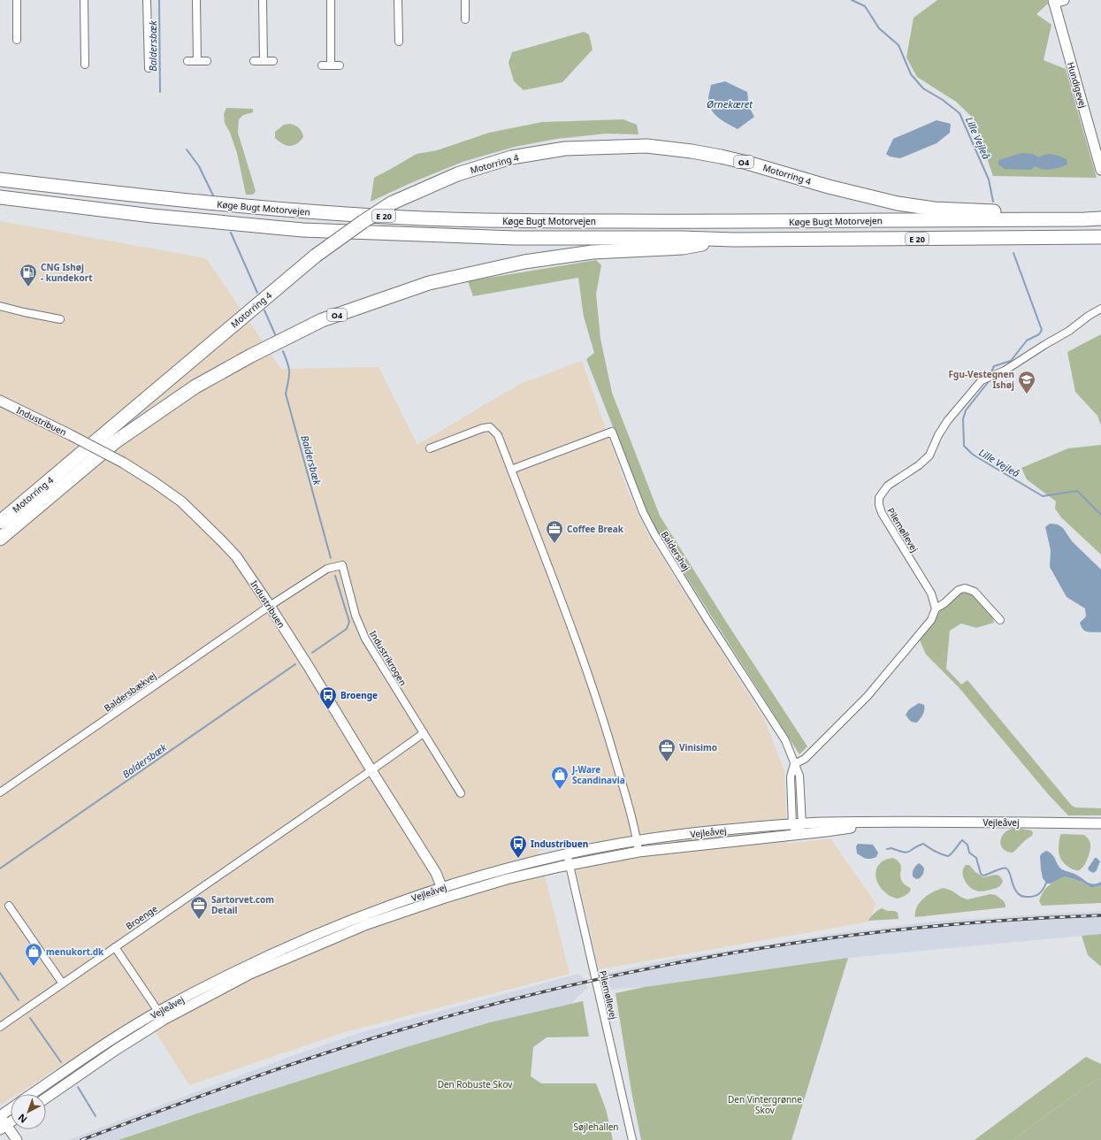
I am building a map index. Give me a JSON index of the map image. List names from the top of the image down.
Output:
{
  "streets": {
    "highway": [
      "O4",
      "Motorring 4",
      "Køge Bugt Motorvejen",
      "E 20"
    ],
    "street": [
      "Hundigevej",
      "Industribuen",
      "Pilemøllevej",
      "Baldershøj",
      "Industrikrogen",
      "Baldersbækvej",
      "Vejleåvej",
      "Broenge"
    ]
  },
  "crossings": [
    ["Motorring 4", "Køge Bugt Motorvejen"],
    ["Industribuen", "Industrikrogen"],
    ["Industribuen", "Baldersbækvej"],
    ["Industribuen", "Vejleåvej"],
    ["Industribuen", "Broenge"],
    ["Pilemøllevej", "Vejleåvej"],
    ["Baldershøj", "Vejleåvej"],
    ["Industrikrogen", "Baldersbækvej"]
  ],
  "water": ["Baldersbæk", "Ørnekæret", "Lille Vejleå"],
  "parks": ["Den Robuste Skov", "Den Vintergrønne Skov", "Søjlehallen"],
  "places": {
    "fuel station": ["CNG Ishøj - kundekort"],
    "school or university": ["Fgu-Vestegnen Ishøj"],
    "office": ["Coffee Break", "Vinisimo", "Sartorvet.com Detail"],
    "bus stop": ["Broenge", "Industribuen"],
    "shop": ["J-Ware Scandinavia", "menukort.dk"]
  },
  "north": "bottom left"
}
